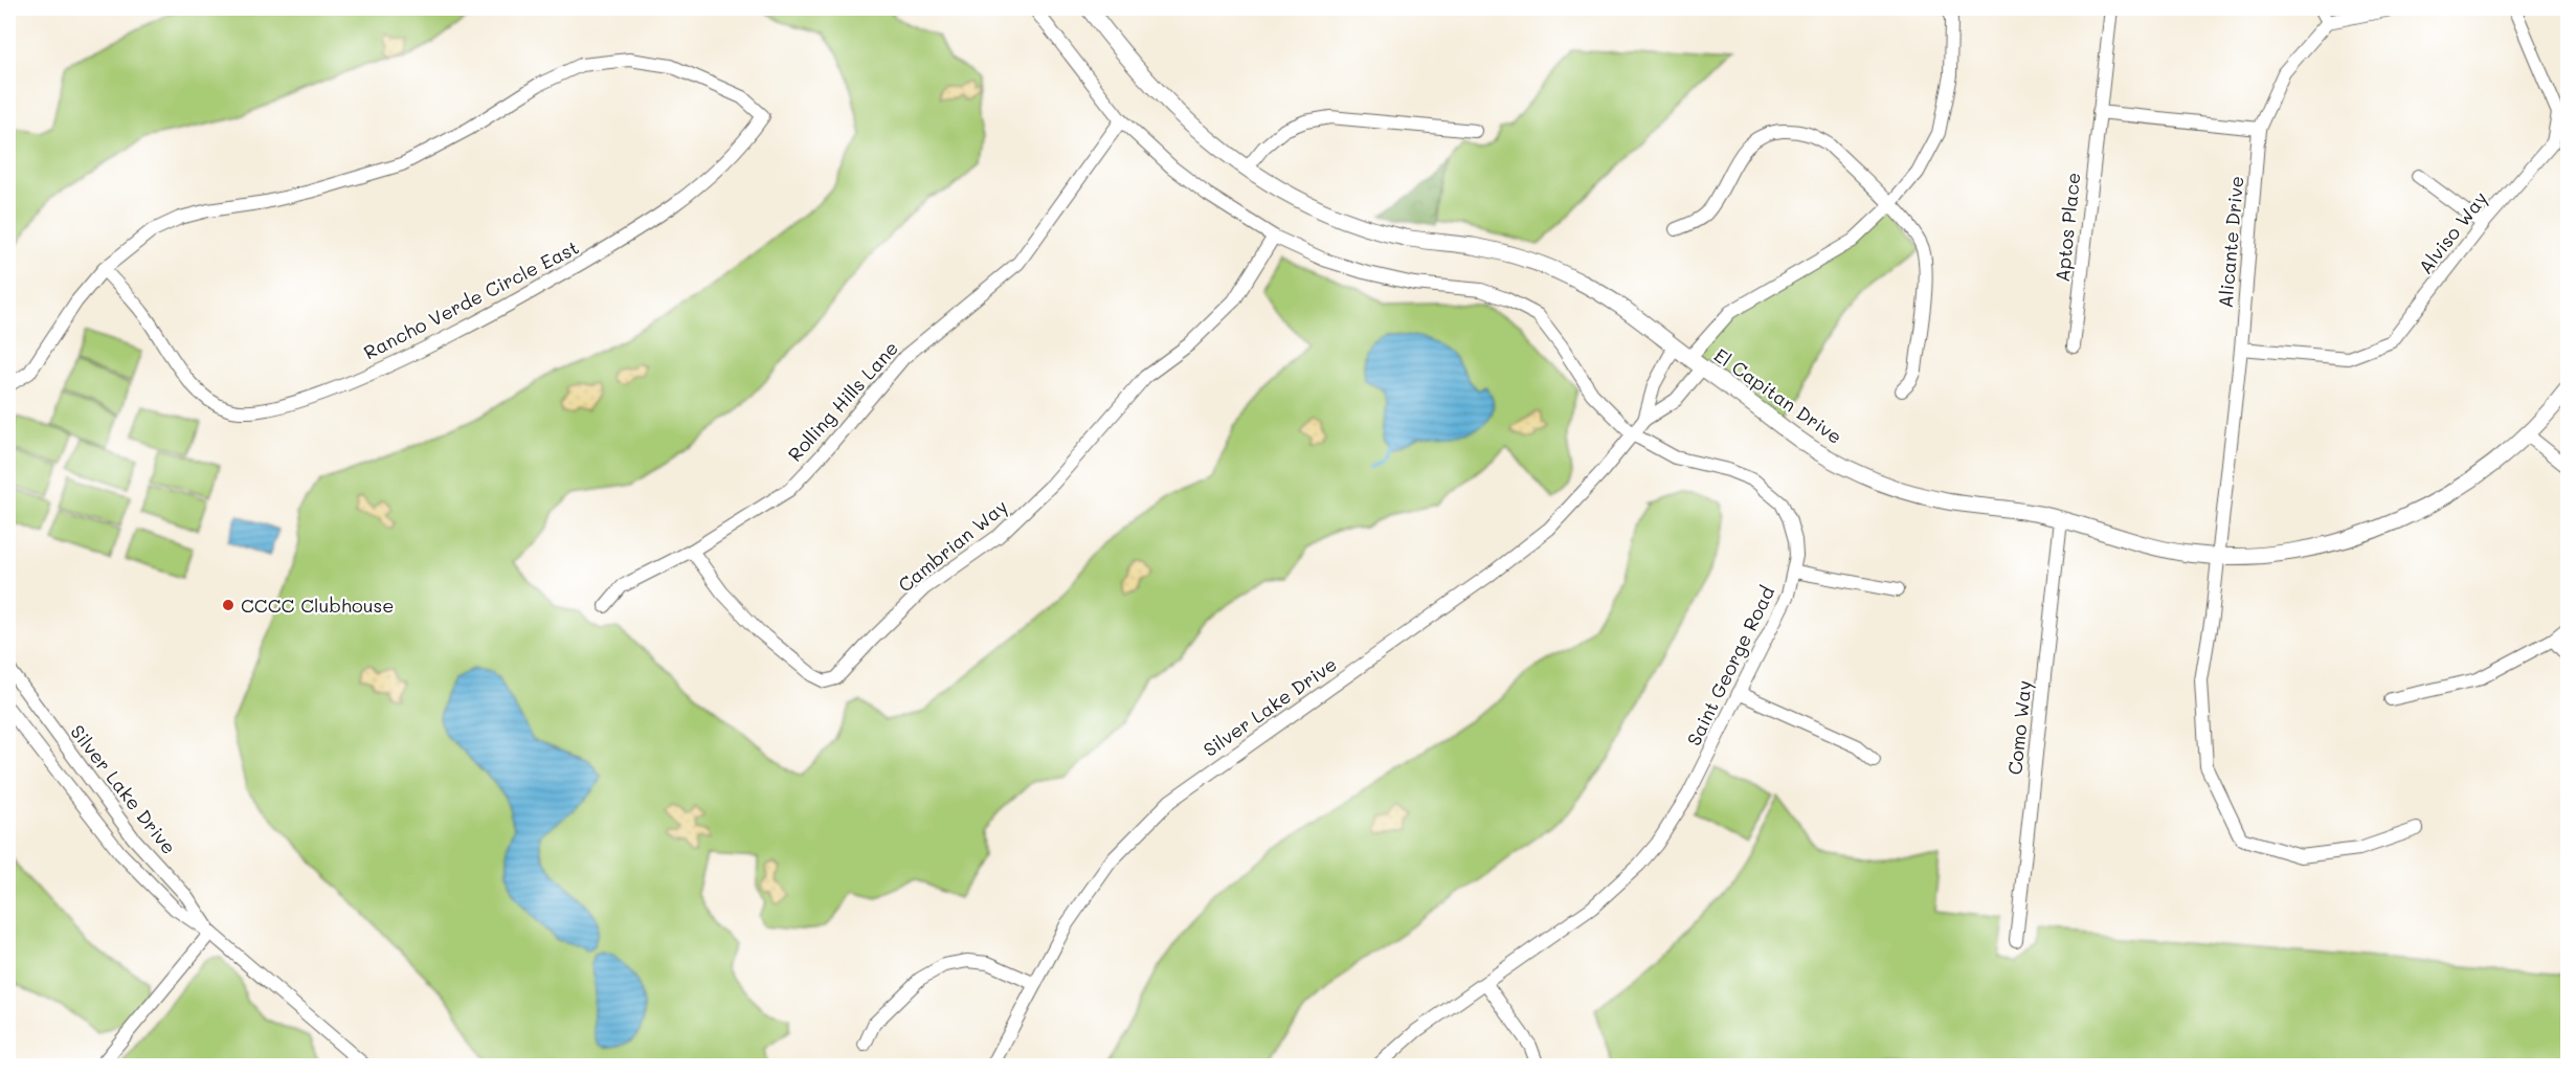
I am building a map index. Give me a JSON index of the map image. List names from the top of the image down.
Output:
{
  "streets": {
    "street": [
      "Aptos Place",
      "Alviso Way",
      "Alicante Drive",
      "Rancho Verde Circle East",
      "El Capitan Drive",
      "Rolling Hills Lane",
      "Cambrian Way",
      "Saint George Road",
      "Silver Lake Drive",
      "Como Way"
    ]
  },
  "crossings": [
    ["Alviso Way", "Alicante Drive"],
    ["Alicante Drive", "El Capitan Drive"],
    ["El Capitan Drive", "Como Way"],
    ["Rolling Hills Lane", "Cambrian Way"],
    ["Rolling Hills Lane", "Saint George Road"],
    ["Cambrian Way", "Saint George Road"],
    ["Saint George Road", "Silver Lake Drive"]
  ],
  "places": ["CCCC Clubhouse"]
}
